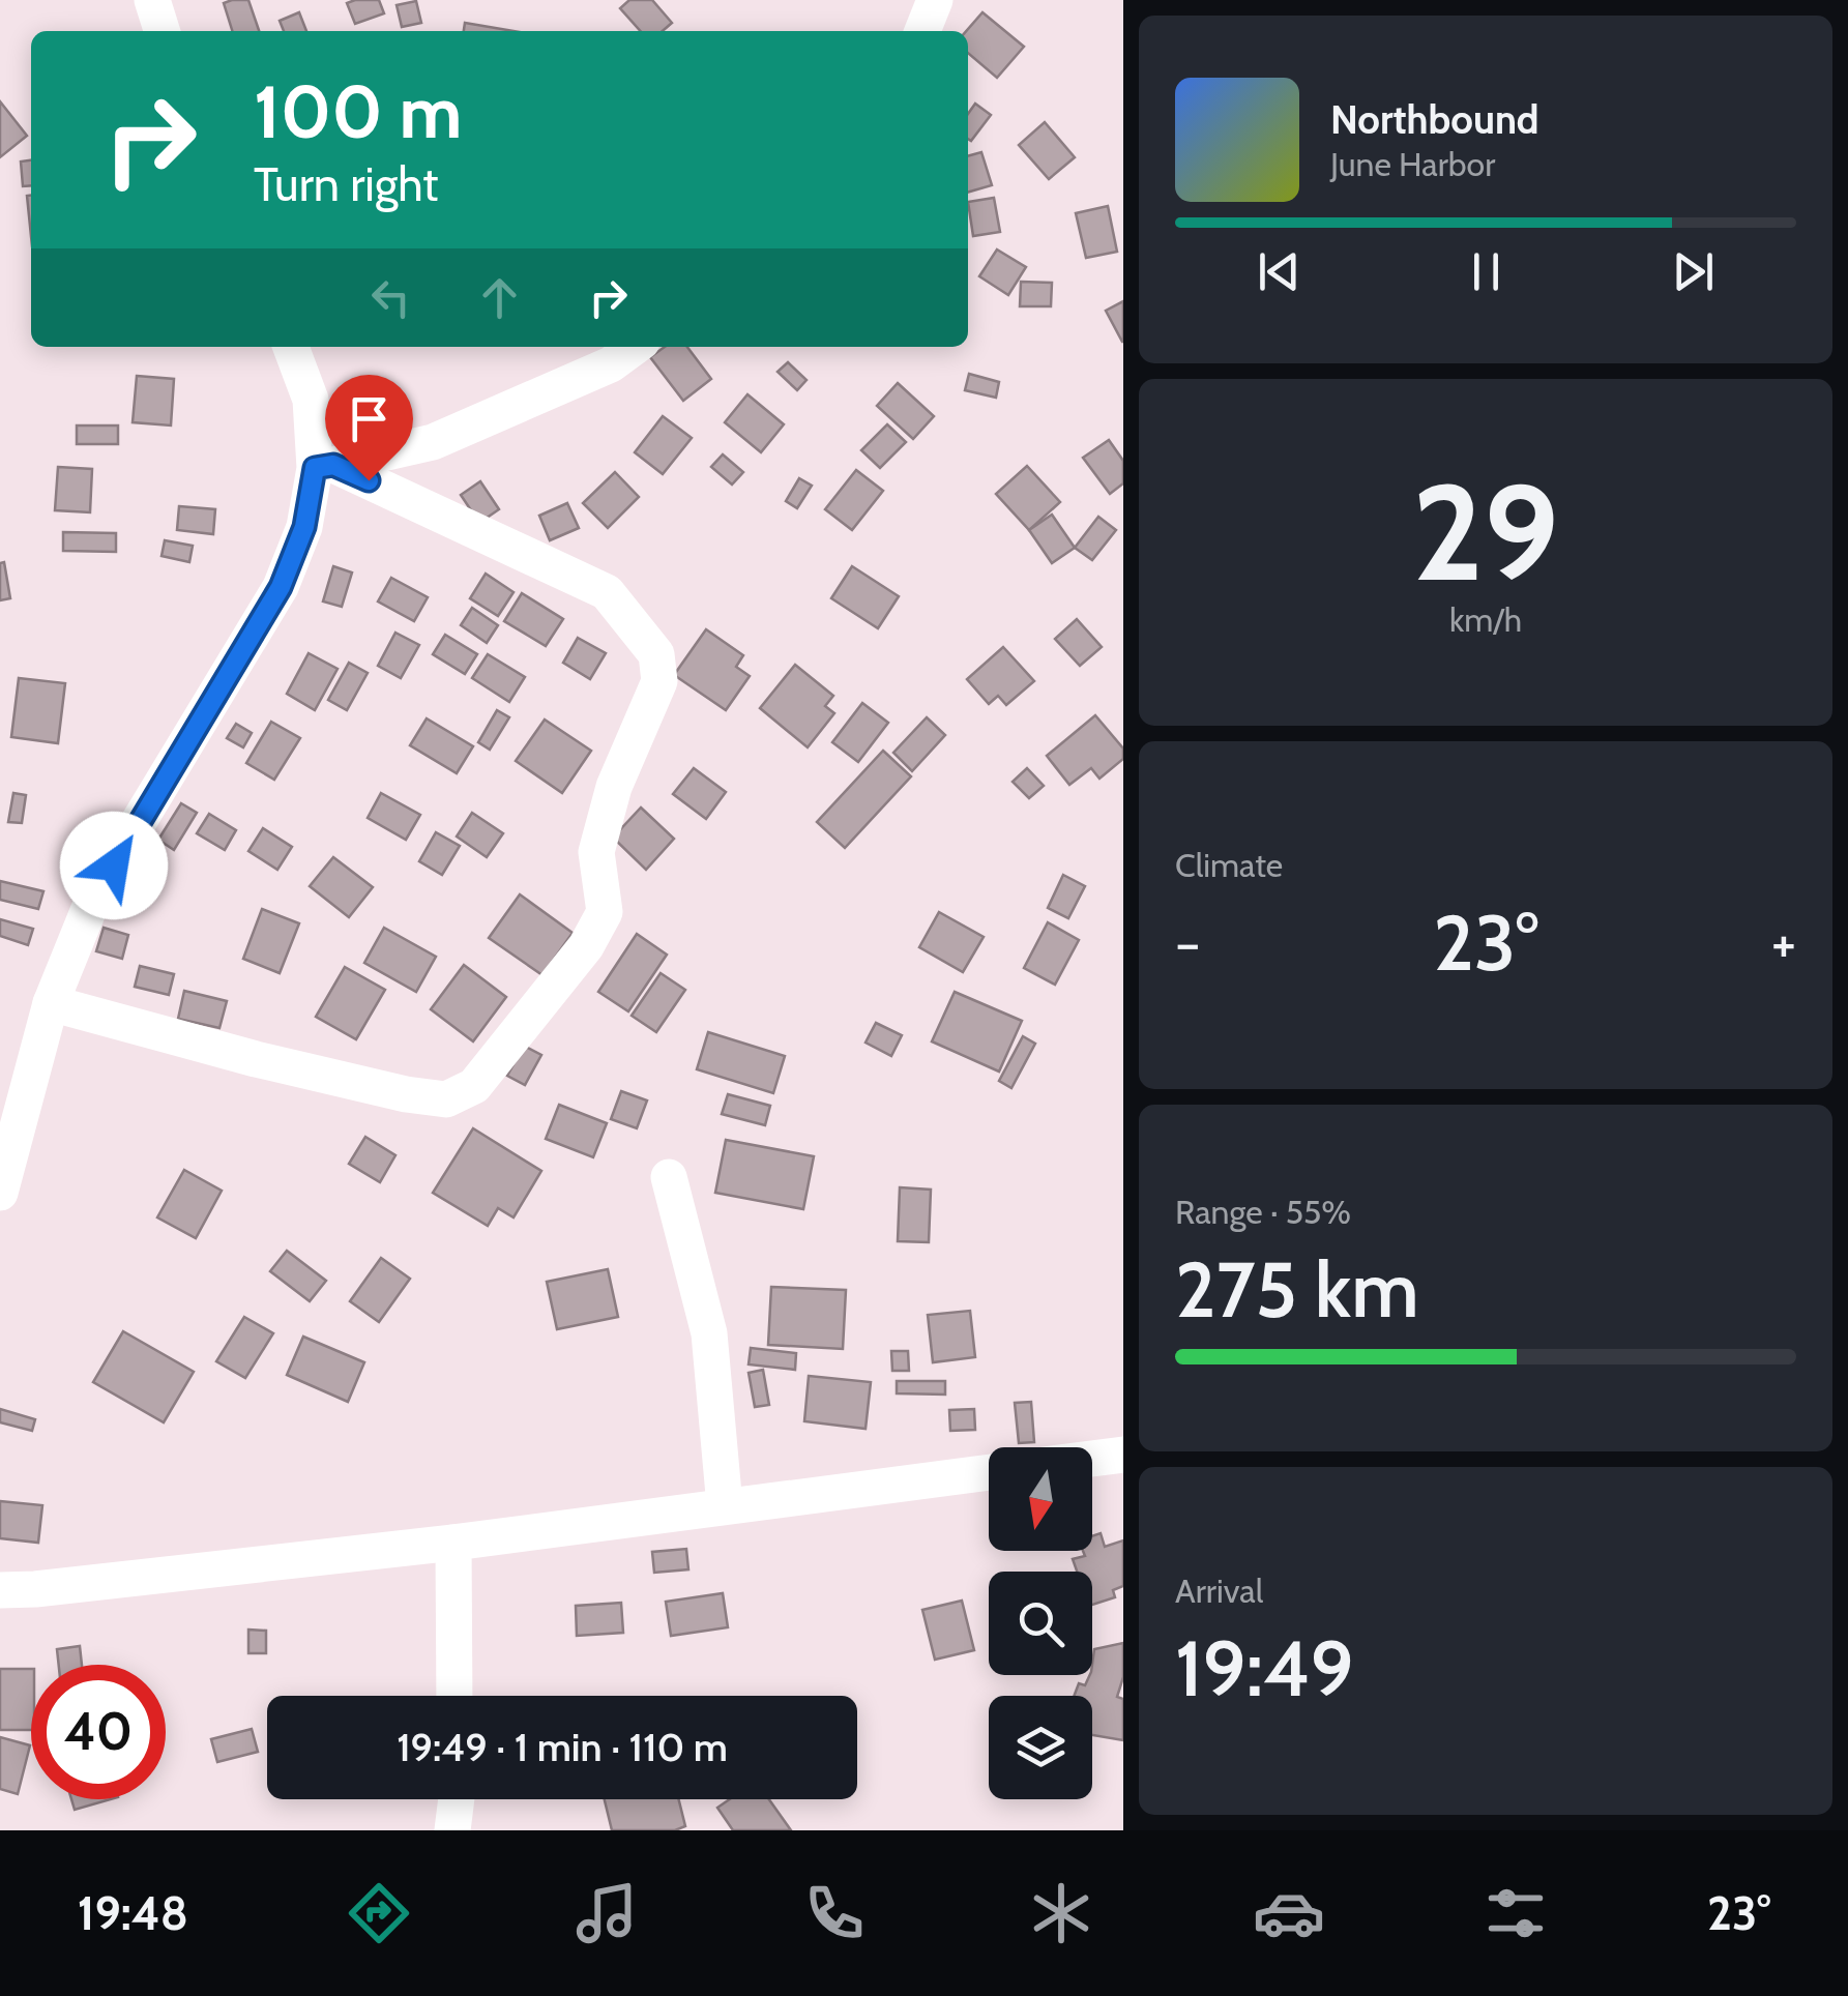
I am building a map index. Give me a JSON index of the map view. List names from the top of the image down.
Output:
{
  "north": "bottom",
  "page": {
    "turn": ["100 m", "Turn right"],
    "song": ["Northbound", "June Harbor"],
    "tile": [
      ["29", "km/h"],
      "Climate",
      ["Range · 55%", "275 km"],
      ["Arrival", "19:49"]
    ],
    "heat": ["−", "23°", "+"],
    "limit": "40",
    "trip": "19:49 · 1 min · 110 m",
    "tabs": ["19:48", "23°"]
  }
}
